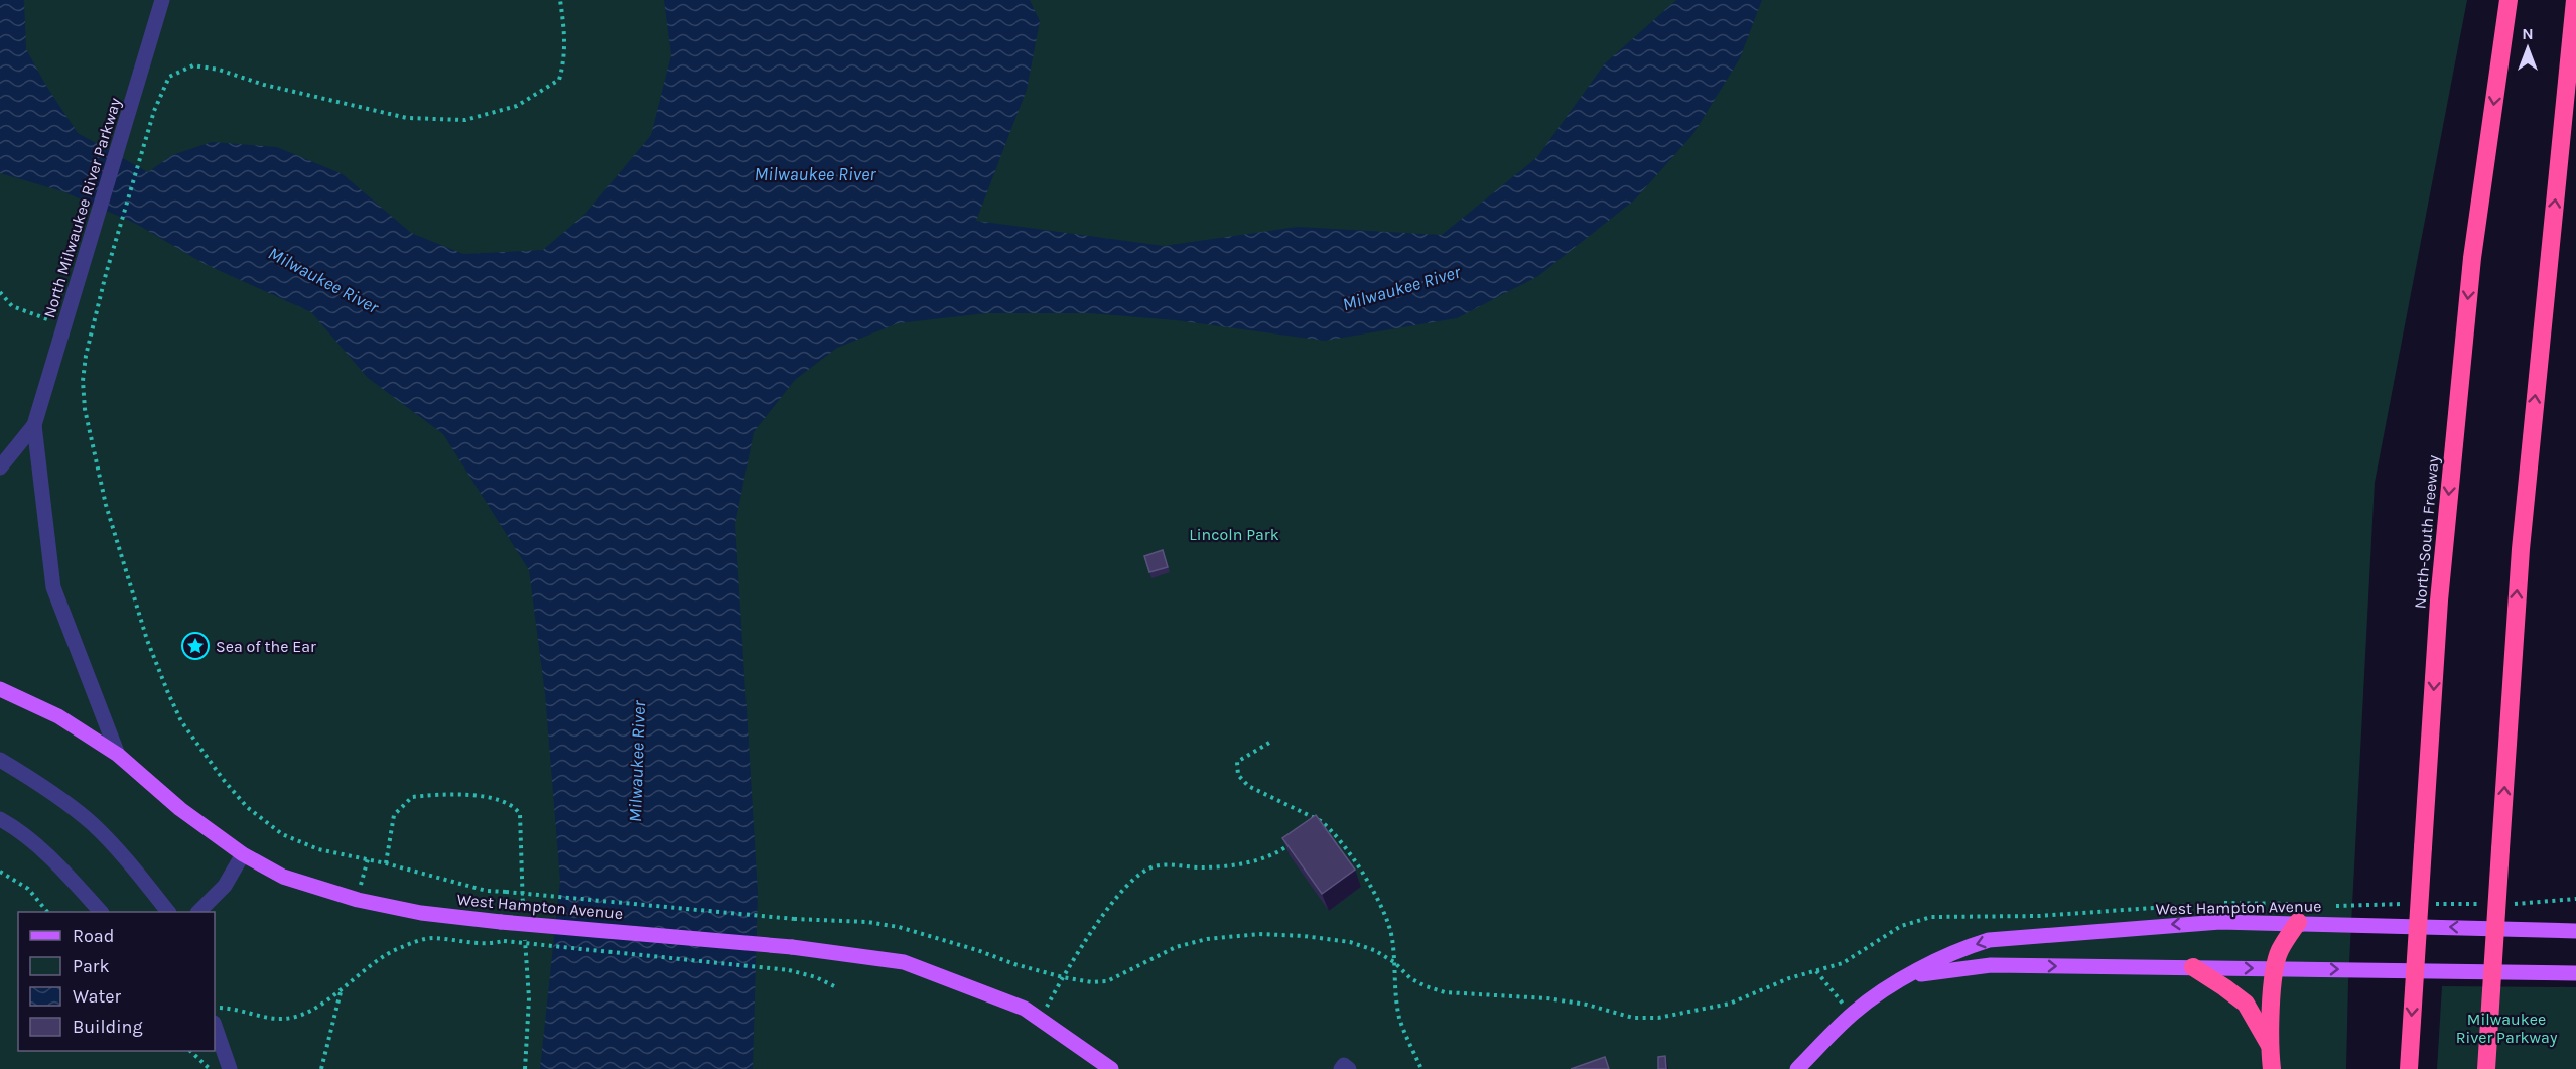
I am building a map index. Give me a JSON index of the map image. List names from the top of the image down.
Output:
{
  "streets": {
    "highway": ["North-South Freeway"],
    "main road": ["West Hampton Avenue"],
    "street": ["North Milwaukee River Parkway"]
  },
  "crossings": [
    ["North Milwaukee River Parkway", "West Hampton Avenue"]
  ],
  "water": ["Milwaukee River"],
  "parks": ["Lincoln Park", "Milwaukee River Parkway"],
  "places": {
    "place": ["Sea of the Ear"]
  },
  "legend": [
    "Road",
    "Park",
    "Water",
    "Building"
  ],
  "north": "top"
}
